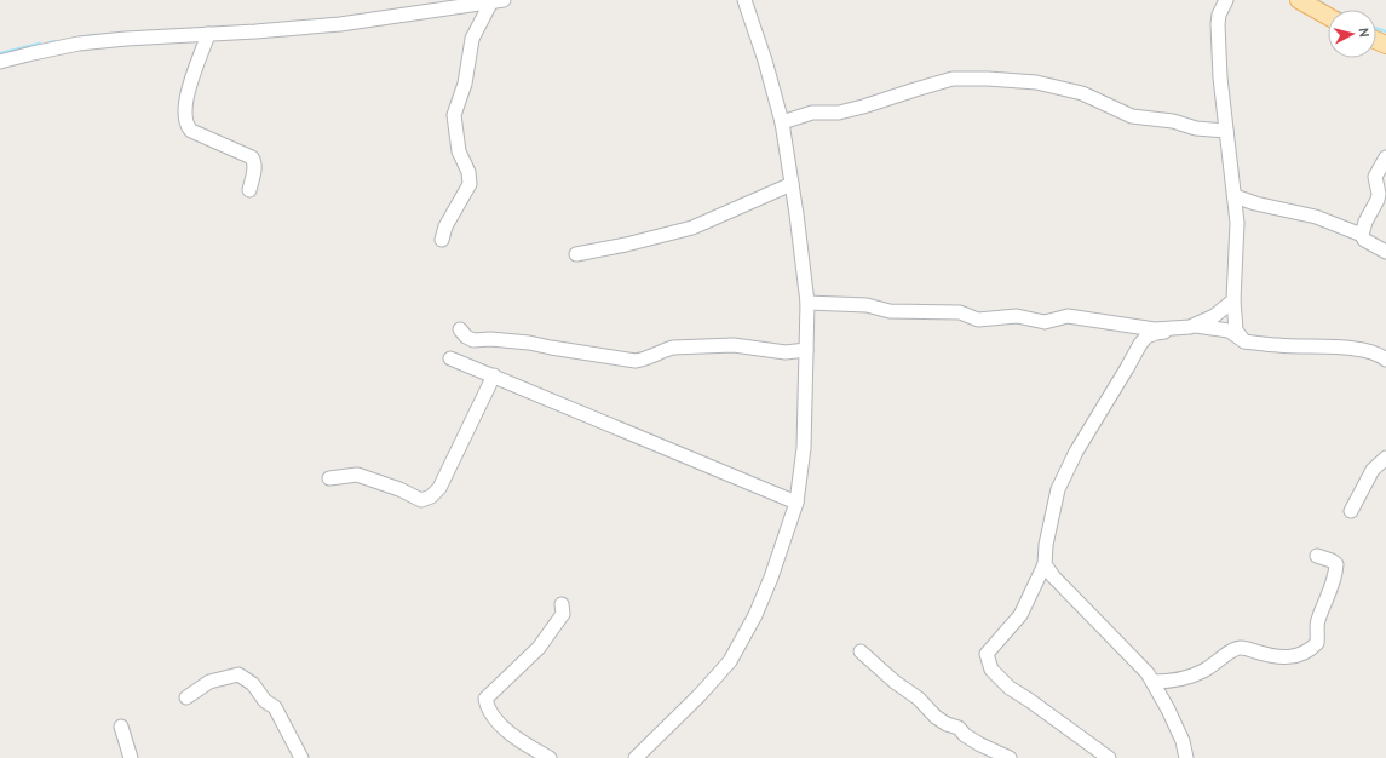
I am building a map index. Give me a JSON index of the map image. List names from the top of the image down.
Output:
{
  "north": "right"
}
